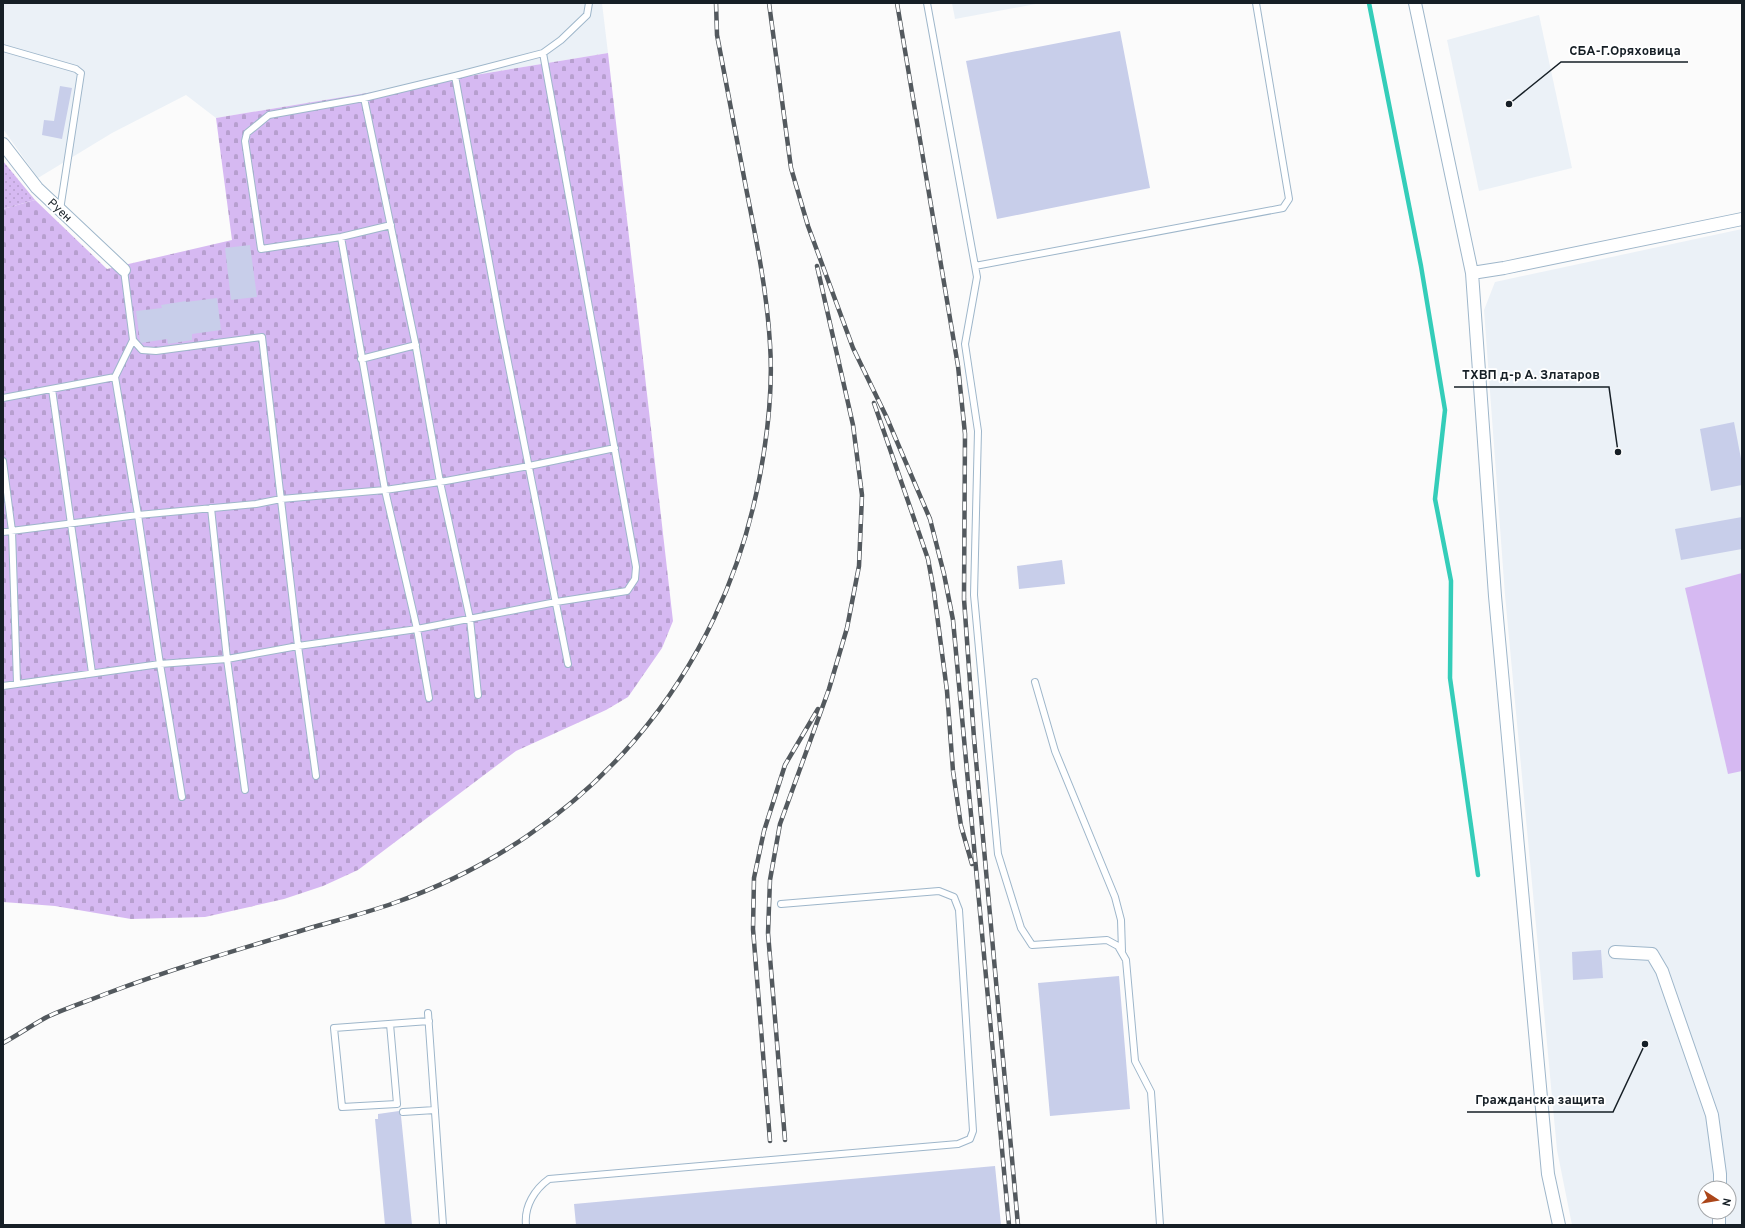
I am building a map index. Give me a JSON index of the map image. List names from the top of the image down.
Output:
{
  "streets": {
    "street": ["Руен"]
  },
  "places": ["СБА-Г.Оряховица", "ТХВП д-р А. Златаров", "Гражданска защита"],
  "north": "right"
}
